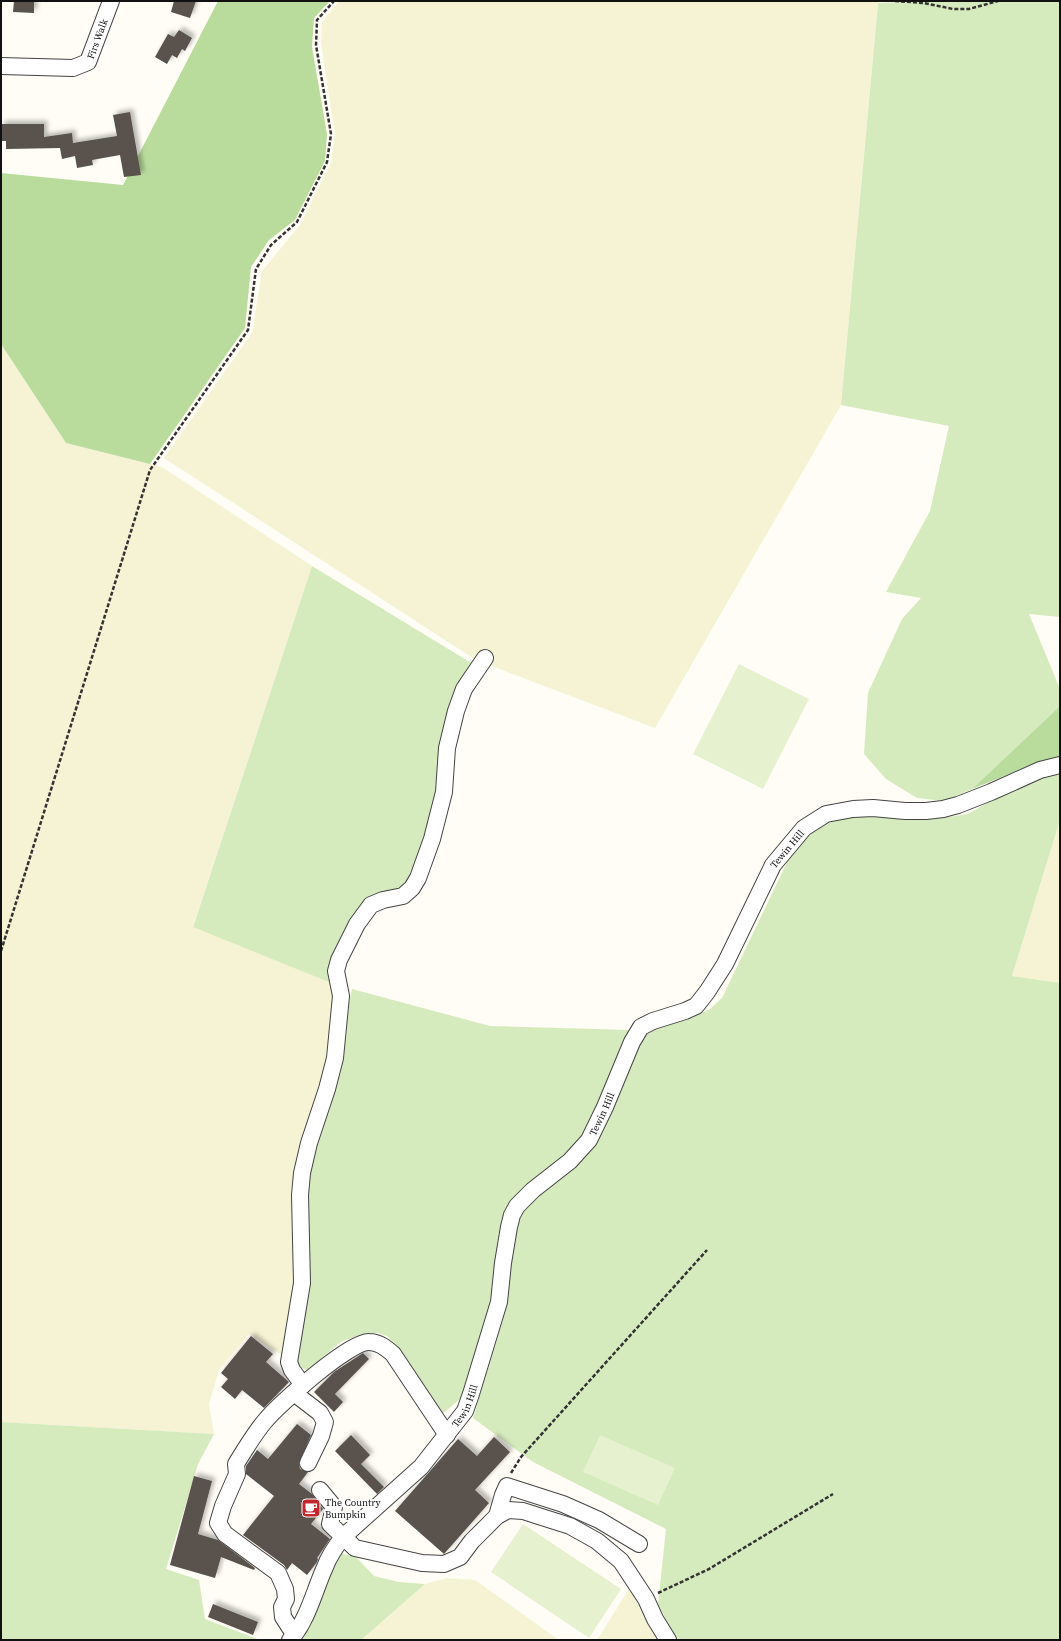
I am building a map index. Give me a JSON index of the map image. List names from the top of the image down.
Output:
{
  "streets": {
    "street": ["Firs Walk", "Tewin Hill"]
  },
  "places": {
    "cafe": ["The Country Bumpkin"]
  }
}
